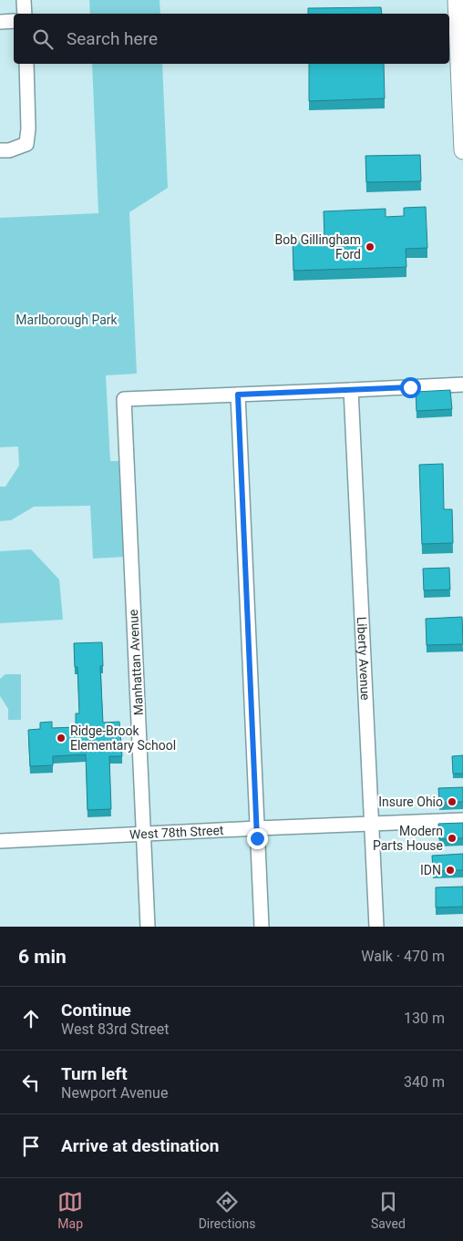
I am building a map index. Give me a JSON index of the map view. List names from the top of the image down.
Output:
{
  "streets": {
    "street": ["Liberty Avenue", "Manhattan Avenue", "West 78th Street"]
  },
  "crossings": [
    ["Liberty Avenue", "West 78th Street"],
    ["Manhattan Avenue", "West 78th Street"]
  ],
  "parks": ["Marlborough Park"],
  "places": [
    "Bob Gillingham Ford",
    "Ridge-Brook Elementary School",
    "Insure Ohio",
    "Modern Parts House",
    "IDN"
  ],
  "page": {
    "search": "Search here",
    "heading": ["6 min", "Walk · 470 m"],
    "list": [
      ["Continue", "West 83rd Street", "130 m"],
      ["Turn left", "Newport Avenue", "340 m"],
      "Arrive at destination"
    ],
    "nav": ["Map", "Directions", "Saved"]
  }
}
